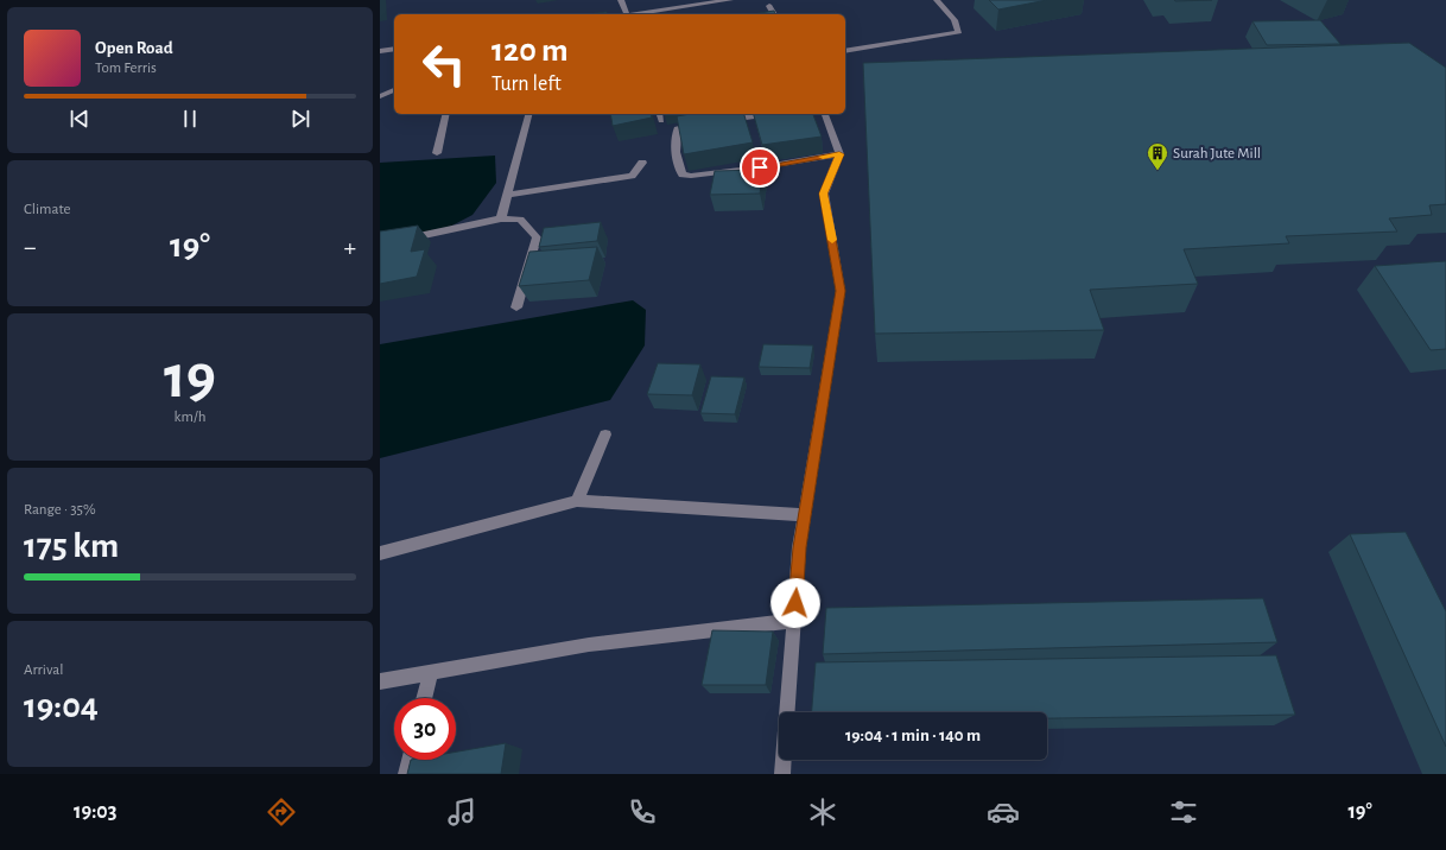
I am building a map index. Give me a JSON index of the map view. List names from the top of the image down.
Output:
{
  "places": {
    "building": ["Surah Jute Mill"]
  },
  "page": {
    "turn": ["120 m", "Turn left"],
    "song": ["Open Road", "Tom Ferris"],
    "tile": [
      "Climate",
      ["19", "km/h"],
      ["Range · 35%", "175 km"],
      ["Arrival", "19:04"]
    ],
    "heat": ["−", "19°", "+"],
    "limit": "30",
    "trip": "19:04 · 1 min · 140 m",
    "tabs": ["19:03", "19°"]
  }
}
